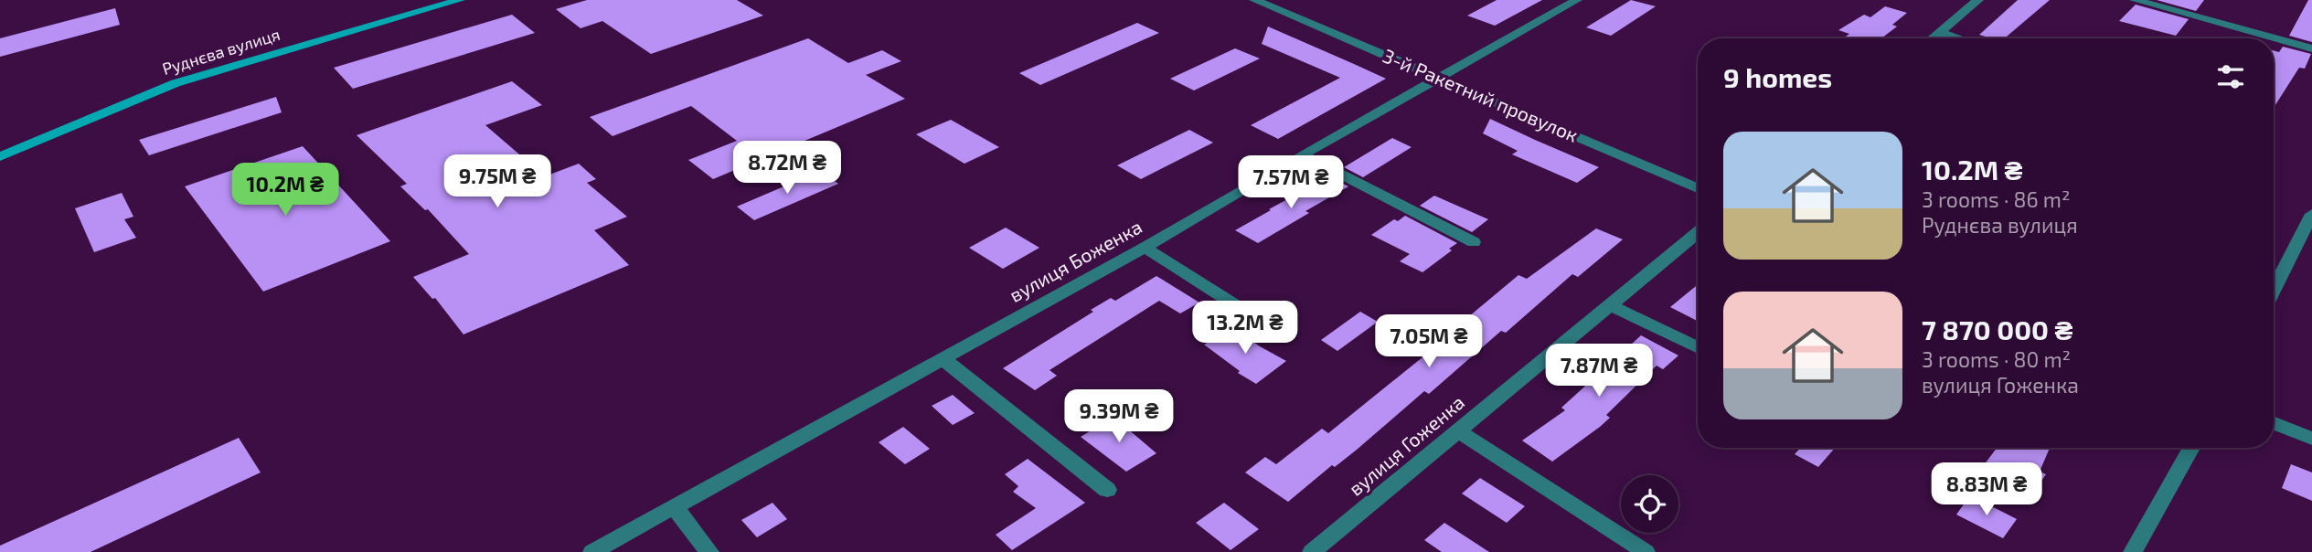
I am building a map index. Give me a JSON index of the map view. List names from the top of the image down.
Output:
{
  "streets": {
    "street": [
      "Руднєва вулиця",
      "3-й Ракетний провулок",
      "вулиця Боженка",
      "вулиця Гоженка"
    ]
  },
  "crossings": [
    ["3-й Ракетний провулок", "вулиця Боженка"]
  ],
  "page": {
    "heading": "9 homes",
    "list": [
      {
        "name": "10.2M ₴",
        "note": "3 rooms · 86 m² · Руднєва вулиця"
      },
      {
        "name": "7 870 000 ₴",
        "note": "3 rooms · 80 m² · вулиця Гоженка"
      }
    ],
    "price": [
      "8.72M ₴",
      "9.75M ₴",
      "7.57M ₴",
      "10.2M ₴",
      "13.2M ₴",
      "7.05M ₴",
      "7.87M ₴",
      "9.39M ₴",
      "8.83M ₴"
    ]
  }
}
